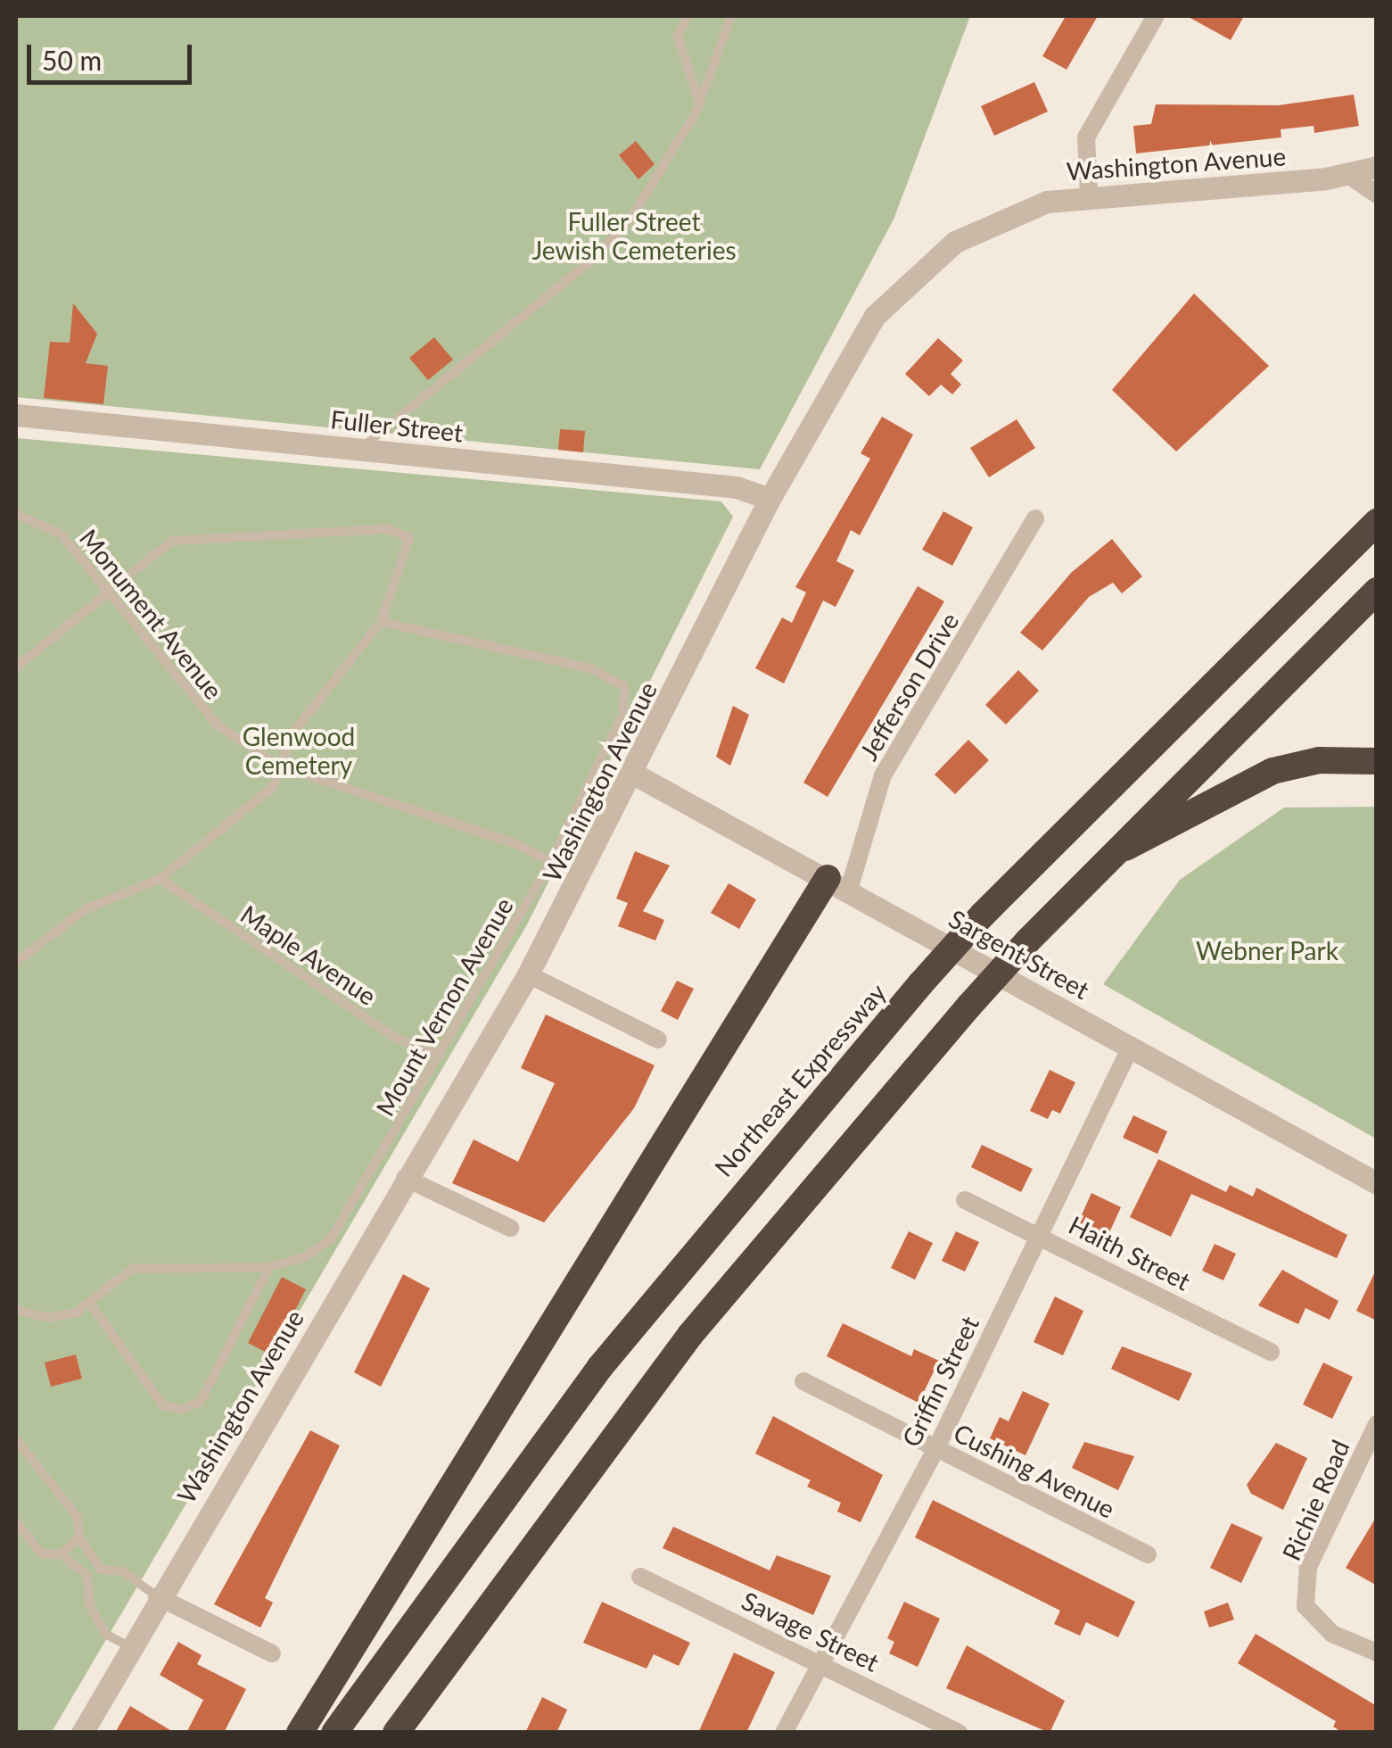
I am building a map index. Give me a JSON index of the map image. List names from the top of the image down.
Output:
{
  "streets": {
    "highway": ["Northeast Expressway"],
    "street": [
      "Washington Avenue",
      "Fuller Street",
      "Jefferson Drive",
      "Sargent Street",
      "Haith Street",
      "Griffin Street",
      "Cushing Avenue",
      "Richie Road",
      "Savage Street"
    ],
    "lane": ["Monument Avenue", "Maple Avenue", "Mount Vernon Avenue"]
  },
  "crossings": [
    ["Washington Avenue", "Fuller Street"],
    ["Washington Avenue", "Sargent Street"],
    ["Monument Avenue", "Mount Vernon Avenue"],
    ["Jefferson Drive", "Sargent Street"],
    ["Sargent Street", "Griffin Street"],
    ["Maple Avenue", "Mount Vernon Avenue"],
    ["Haith Street", "Griffin Street"],
    ["Griffin Street", "Cushing Avenue"],
    ["Griffin Street", "Savage Street"]
  ],
  "parks": ["Fuller Street Jewish Cemeteries", "Glenwood Cemetery", "Webner Park"],
  "scale_bar": "50 m"
}
